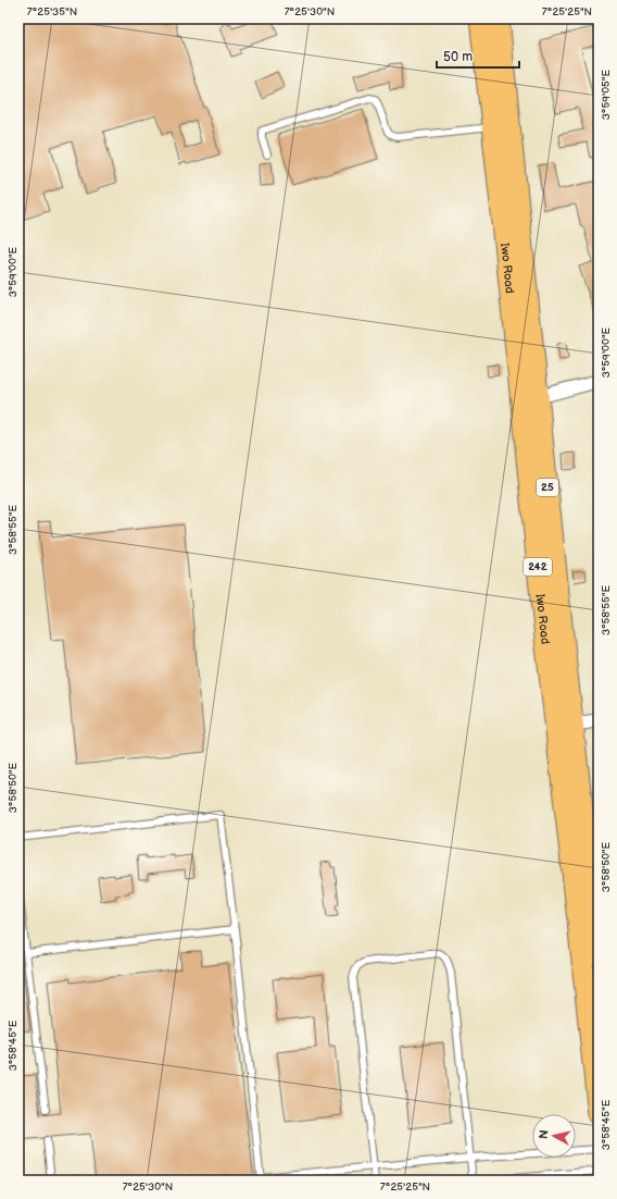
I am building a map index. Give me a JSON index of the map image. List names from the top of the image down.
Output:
{
  "streets": {
    "main road": ["Iwo Road", "25", "242"]
  },
  "scale_bar": "50 m",
  "north": "left",
  "coordinates": [
    "7°25'35\"N",
    "7°25'30\"N",
    "7°25'25\"N",
    "3°59'05\"E",
    "3°59'00\"E",
    "3°58'55\"E",
    "3°58'50\"E",
    "3°58'45\"E"
  ]
}
